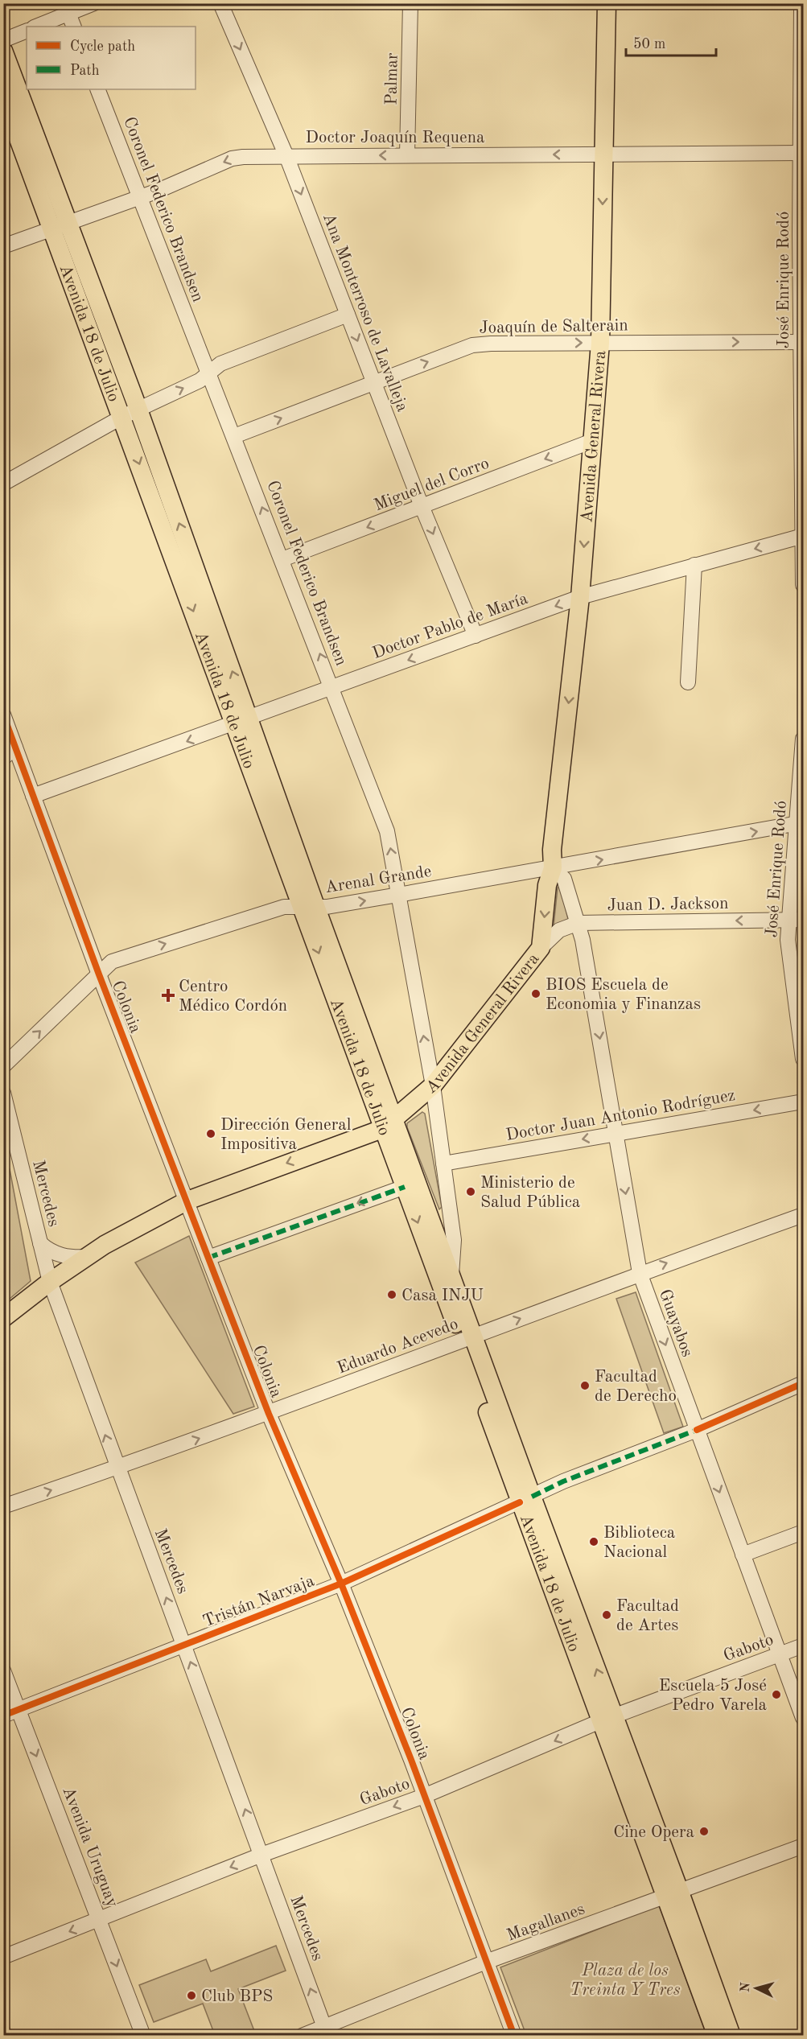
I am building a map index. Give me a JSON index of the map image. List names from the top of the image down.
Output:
{
  "streets": {
    "main road": ["Avenida 18 de Julio", "Avenida General Rivera"],
    "street": [
      "Palmar",
      "Doctor Joaquín Requena",
      "Coronel Federico Brandsen",
      "José Enrique Rodó",
      "Ana Monterroso de Lavalleja",
      "Joaquín de Salterain",
      "Miguel del Corro",
      "Doctor Pablo de María",
      "Arenal Grande",
      "Juan D. Jackson",
      "Colonia",
      "Doctor Juan Antonio Rodríguez",
      "Mercedes",
      "Guayabos",
      "Eduardo Acevedo",
      "Tristán Narvaja",
      "Gaboto",
      "Avenida Uruguay",
      "Magallanes"
    ]
  },
  "crossings": [
    ["Palmar", "Doctor Joaquín Requena"],
    ["Doctor Joaquín Requena", "Coronel Federico Brandsen"],
    ["Doctor Joaquín Requena", "José Enrique Rodó"],
    ["Doctor Joaquín Requena", "Ana Monterroso de Lavalleja"],
    ["Doctor Joaquín Requena", "Avenida 18 de Julio"],
    ["Doctor Joaquín Requena", "Avenida General Rivera"],
    ["Coronel Federico Brandsen", "Joaquín de Salterain"],
    ["Coronel Federico Brandsen", "Avenida 18 de Julio"],
    ["Coronel Federico Brandsen", "Avenida General Rivera"],
    ["Coronel Federico Brandsen", "Miguel del Corro"],
    ["Coronel Federico Brandsen", "Doctor Pablo de María"],
    ["Coronel Federico Brandsen", "Arenal Grande"],
    ["José Enrique Rodó", "Joaquín de Salterain"],
    ["José Enrique Rodó", "Doctor Pablo de María"],
    ["José Enrique Rodó", "Arenal Grande"],
    ["José Enrique Rodó", "Juan D. Jackson"],
    ["Ana Monterroso de Lavalleja", "Joaquín de Salterain"],
    ["Ana Monterroso de Lavalleja", "Miguel del Corro"],
    ["Ana Monterroso de Lavalleja", "Doctor Pablo de María"],
    ["Joaquín de Salterain", "Avenida General Rivera"],
    ["Avenida 18 de Julio", "Avenida General Rivera"],
    ["Avenida 18 de Julio", "Doctor Pablo de María"],
    ["Avenida 18 de Julio", "Arenal Grande"],
    ["Avenida 18 de Julio", "Doctor Juan Antonio Rodríguez"],
    ["Avenida 18 de Julio", "Eduardo Acevedo"],
    ["Avenida 18 de Julio", "Tristán Narvaja"],
    ["Avenida 18 de Julio", "Gaboto"],
    ["Avenida 18 de Julio", "Magallanes"],
    ["Avenida General Rivera", "Miguel del Corro"],
    ["Avenida General Rivera", "Doctor Pablo de María"],
    ["Avenida General Rivera", "Arenal Grande"],
    ["Avenida General Rivera", "Juan D. Jackson"],
    ["Doctor Pablo de María", "Colonia"],
    ["Arenal Grande", "Colonia"],
    ["Juan D. Jackson", "Guayabos"],
    ["Colonia", "Eduardo Acevedo"],
    ["Colonia", "Tristán Narvaja"],
    ["Colonia", "Gaboto"],
    ["Colonia", "Magallanes"],
    ["Doctor Juan Antonio Rodríguez", "Guayabos"],
    ["Mercedes", "Eduardo Acevedo"],
    ["Mercedes", "Tristán Narvaja"],
    ["Mercedes", "Gaboto"],
    ["Mercedes", "Magallanes"],
    ["Guayabos", "Eduardo Acevedo"],
    ["Guayabos", "Tristán Narvaja"],
    ["Guayabos", "Gaboto"],
    ["Tristán Narvaja", "Avenida Uruguay"],
    ["Gaboto", "Avenida Uruguay"]
  ],
  "one_way": [
    "Doctor Joaquín Requena",
    "Coronel Federico Brandsen",
    "Ana Monterroso de Lavalleja",
    "Joaquín de Salterain",
    "Avenida General Rivera",
    "Miguel del Corro",
    "Doctor Pablo de María",
    "Arenal Grande",
    "Juan D. Jackson",
    "Doctor Juan Antonio Rodríguez",
    "Mercedes",
    "Guayabos",
    "Eduardo Acevedo",
    "Gaboto",
    "Avenida Uruguay"
  ],
  "parks": ["Plaza de los Treinta Y Tres"],
  "places": {
    "other": [
      "BIOS Escuela de Economia y Finanzas",
      "Dirección General Impositiva",
      "Ministerio de Salud Pública",
      "Casa INJU",
      "Facultad de Derecho",
      "Biblioteca Nacional",
      "Facultad de Artes",
      "Escuela 5 José Pedro Varela",
      "Cine Opera",
      "Club BPS"
    ],
    "health": ["Centro Médico Cordón"]
  },
  "legend": ["Cycle path", "Path"],
  "scale_bar": "50 m",
  "north": "left"
}
